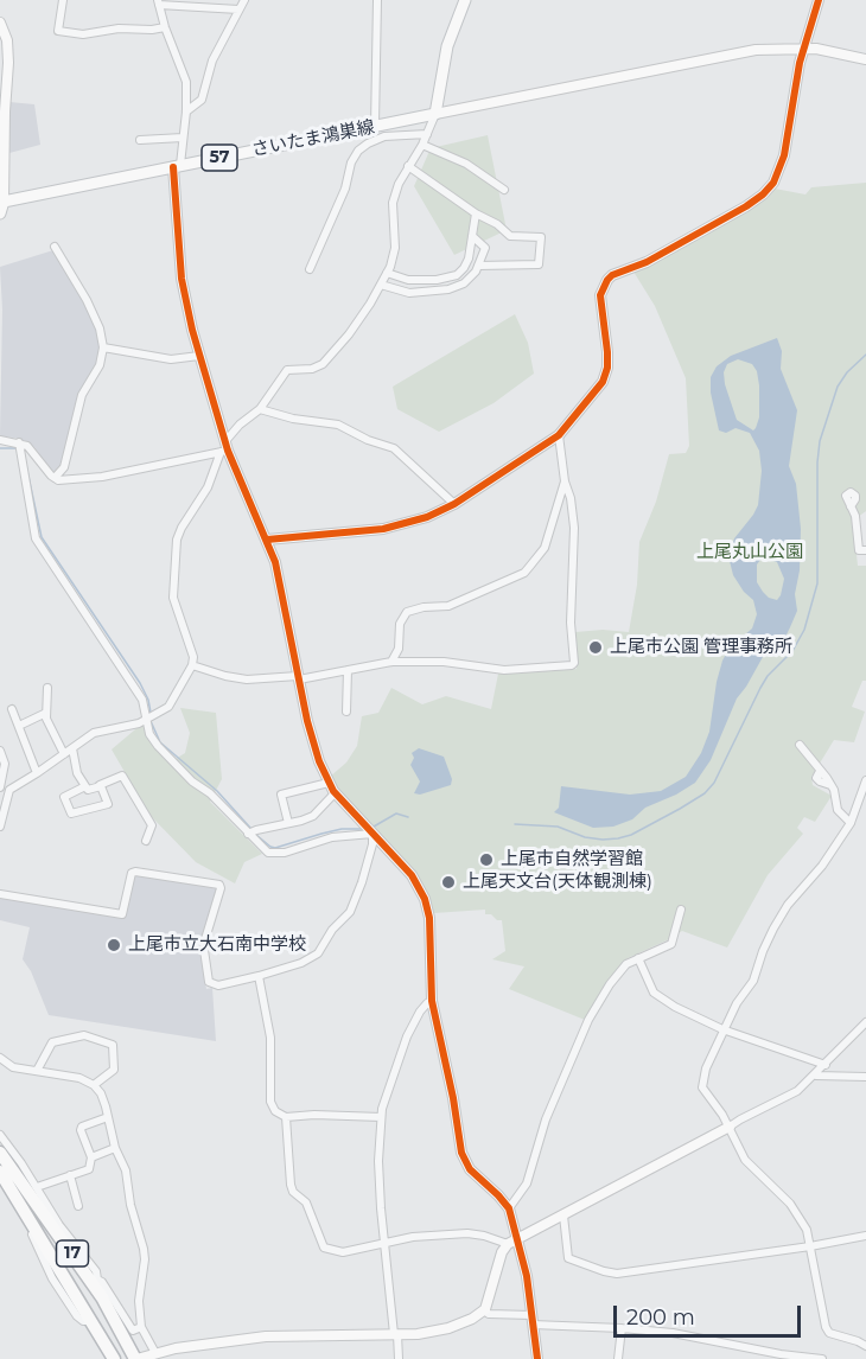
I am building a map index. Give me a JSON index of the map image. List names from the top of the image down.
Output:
{
  "streets": {
    "highway": ["17"],
    "main road": ["さいたま鴻巣線", "57"]
  },
  "parks": ["上尾丸山公園"],
  "places": [
    "上尾市公園 管理事務所",
    "上尾市自然学習館",
    "上尾天文台(天体観測棟)",
    "上尾市立大石南中学校"
  ],
  "scale_bar": "200 m"
}
